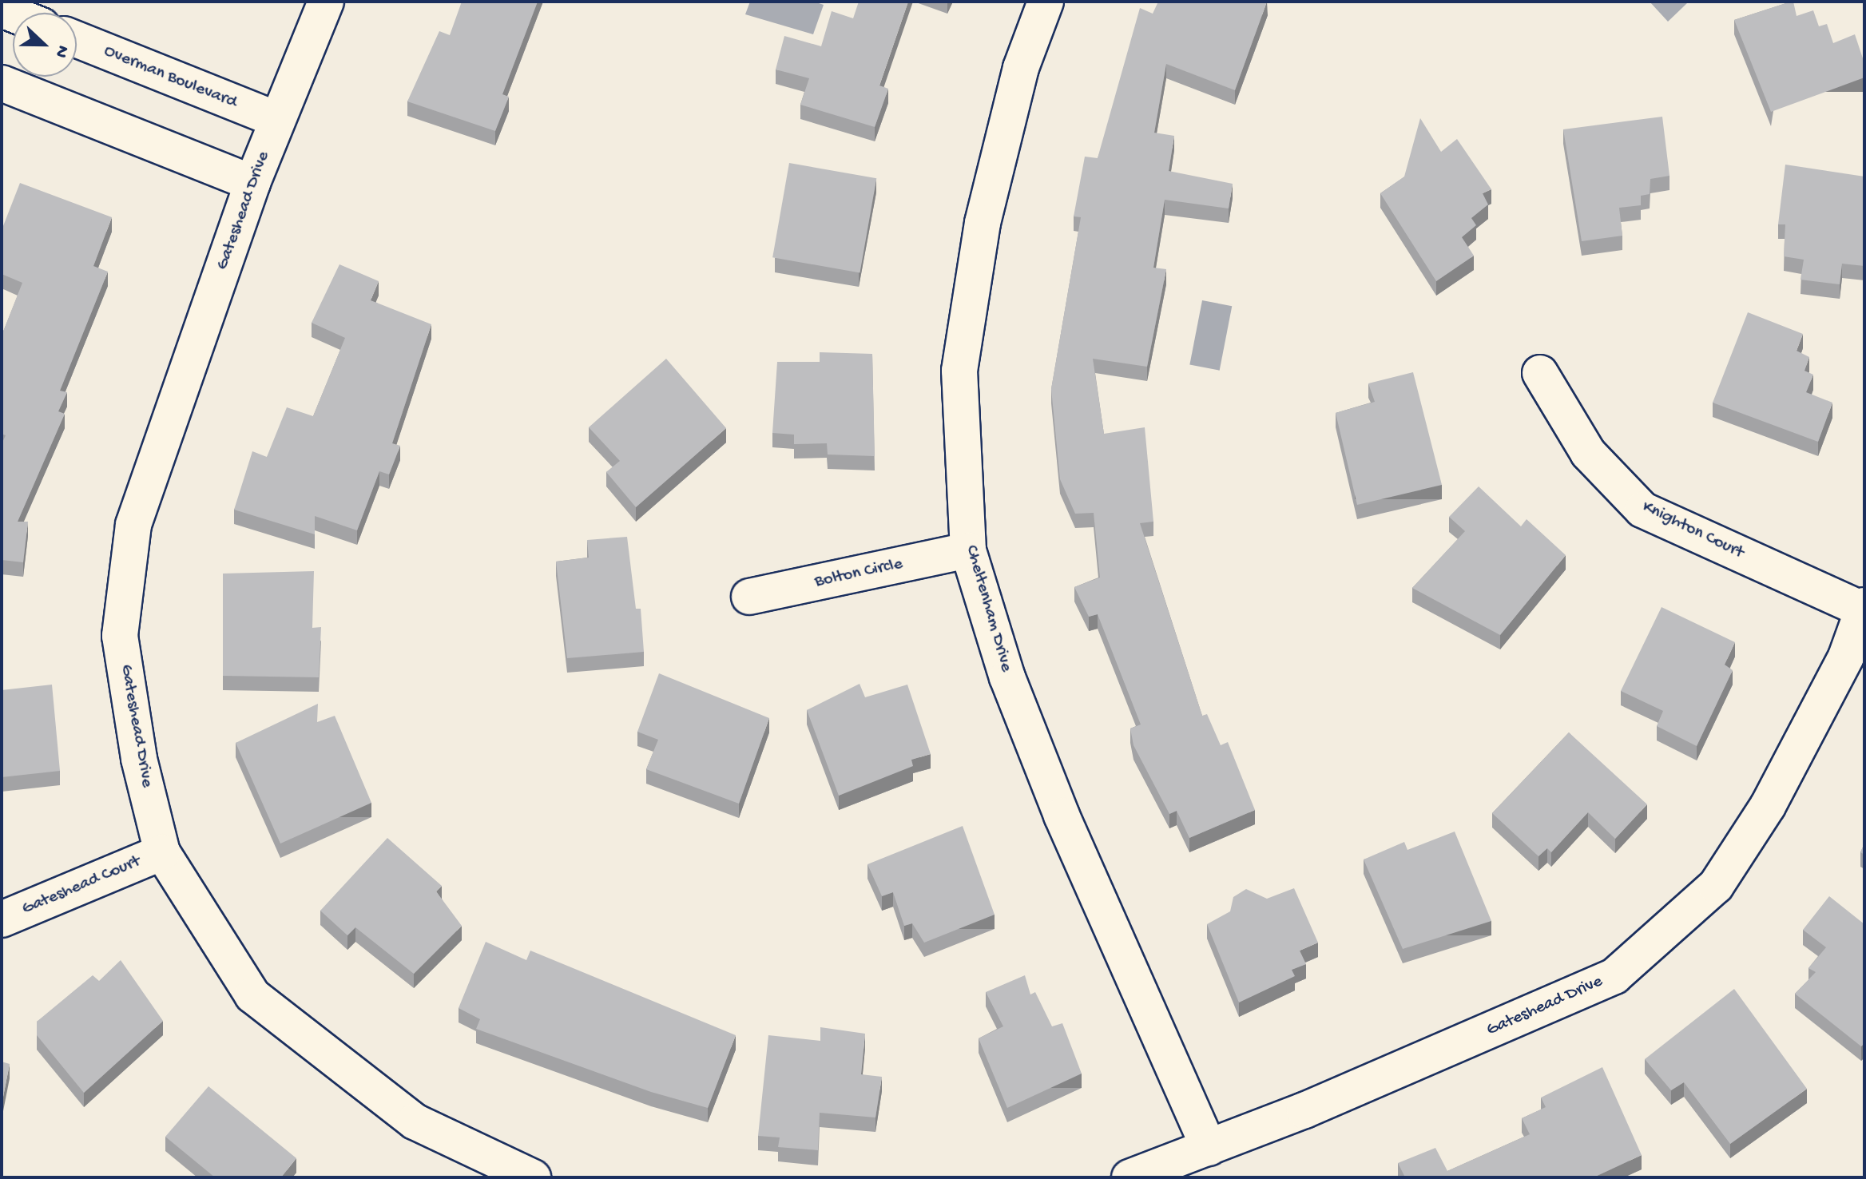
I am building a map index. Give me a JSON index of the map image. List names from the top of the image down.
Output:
{
  "streets": {
    "street": [
      "Overman Boulevard",
      "Gateshead Drive",
      "Knighton Court",
      "Bolton Circle",
      "Cheltenham Drive",
      "Gateshead Court"
    ]
  },
  "crossings": [
    ["Overman Boulevard", "Gateshead Drive"],
    ["Gateshead Drive", "Knighton Court"],
    ["Gateshead Drive", "Cheltenham Drive"],
    ["Gateshead Drive", "Gateshead Court"],
    ["Bolton Circle", "Cheltenham Drive"]
  ],
  "north": "right"
}
